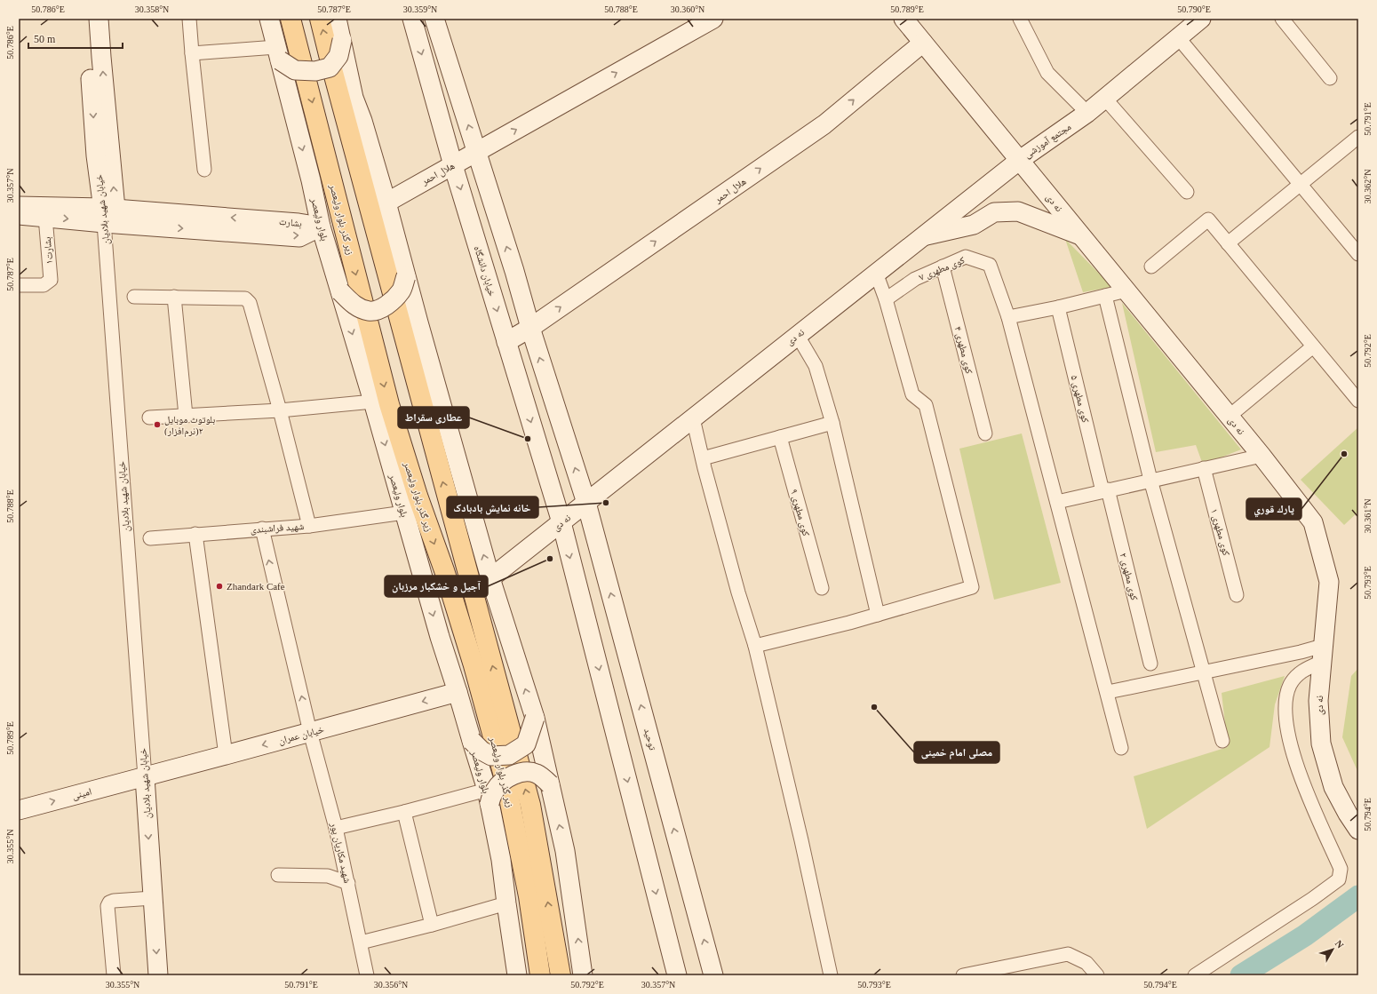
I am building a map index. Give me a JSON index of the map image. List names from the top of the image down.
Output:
{
  "streets": {
    "main road": ["زیر گذر بلوار ولیعصر"],
    "street": [
      "مجتمع آموزشی",
      "هلال احمر",
      "نه دی",
      "خیابان شهید بلادیان",
      "بلوار ولیعصر",
      "بشارت",
      "بشارت۱",
      "کوی مطهری ۷",
      "خیابان دانشگاه",
      "کوی مطهری ۴",
      "کوی مطهری ۵",
      "کوی مطهری ۹",
      "شهید فراشبندی",
      "کوی مطهری ۱",
      "کوی مطهری ۲",
      "خیابان عمران",
      "توحید",
      "امینی",
      "شهید مکاریان پور"
    ]
  },
  "crossings": [
    ["مجتمع آموزشی", "هلال احمر"],
    ["مجتمع آموزشی", "نه دی"],
    ["هلال احمر", "خیابان دانشگاه"],
    ["نه دی", "خیابان دانشگاه"],
    ["نه دی", "توحید"],
    ["خیابان شهید بلادیان", "بشارت"],
    ["خیابان شهید بلادیان", "خیابان عمران"],
    ["خیابان شهید بلادیان", "امینی"],
    ["بلوار ولیعصر", "بشارت"],
    ["بلوار ولیعصر", "شهید فراشبندی"],
    ["بلوار ولیعصر", "خیابان عمران"],
    ["بشارت", "بشارت۱"],
    ["کوی مطهری ۷", "کوی مطهری ۴"],
    ["کوی مطهری ۵", "کوی مطهری ۲"],
    ["شهید فراشبندی", "شهید مکاریان پور"],
    ["خیابان عمران", "امینی"],
    ["خیابان عمران", "شهید مکاریان پور"]
  ],
  "one_way": ["هلال احمر", "امینی"],
  "places": [
    "بلوتوث موبایل (نرم‌افزار)۲",
    "عطاری سقراط",
    "پارك قوري",
    "خانه نمایش بادبادک",
    "آجیل و خشکبار مرزبان",
    "Zhandark Cafe",
    "مصلی امام خمینی"
  ],
  "scale_bar": "50 m",
  "north": "top right",
  "coordinates": [
    "50.786°E",
    "30.358°N",
    "50.787°E",
    "30.359°N",
    "50.788°E",
    "30.360°N",
    "50.789°E",
    "50.790°E",
    "50.791°E",
    "30.357°N",
    "30.362°N",
    "50.792°E",
    "30.361°N",
    "50.793°E",
    "50.794°E",
    "30.355°N",
    "30.356°N"
  ]
}
